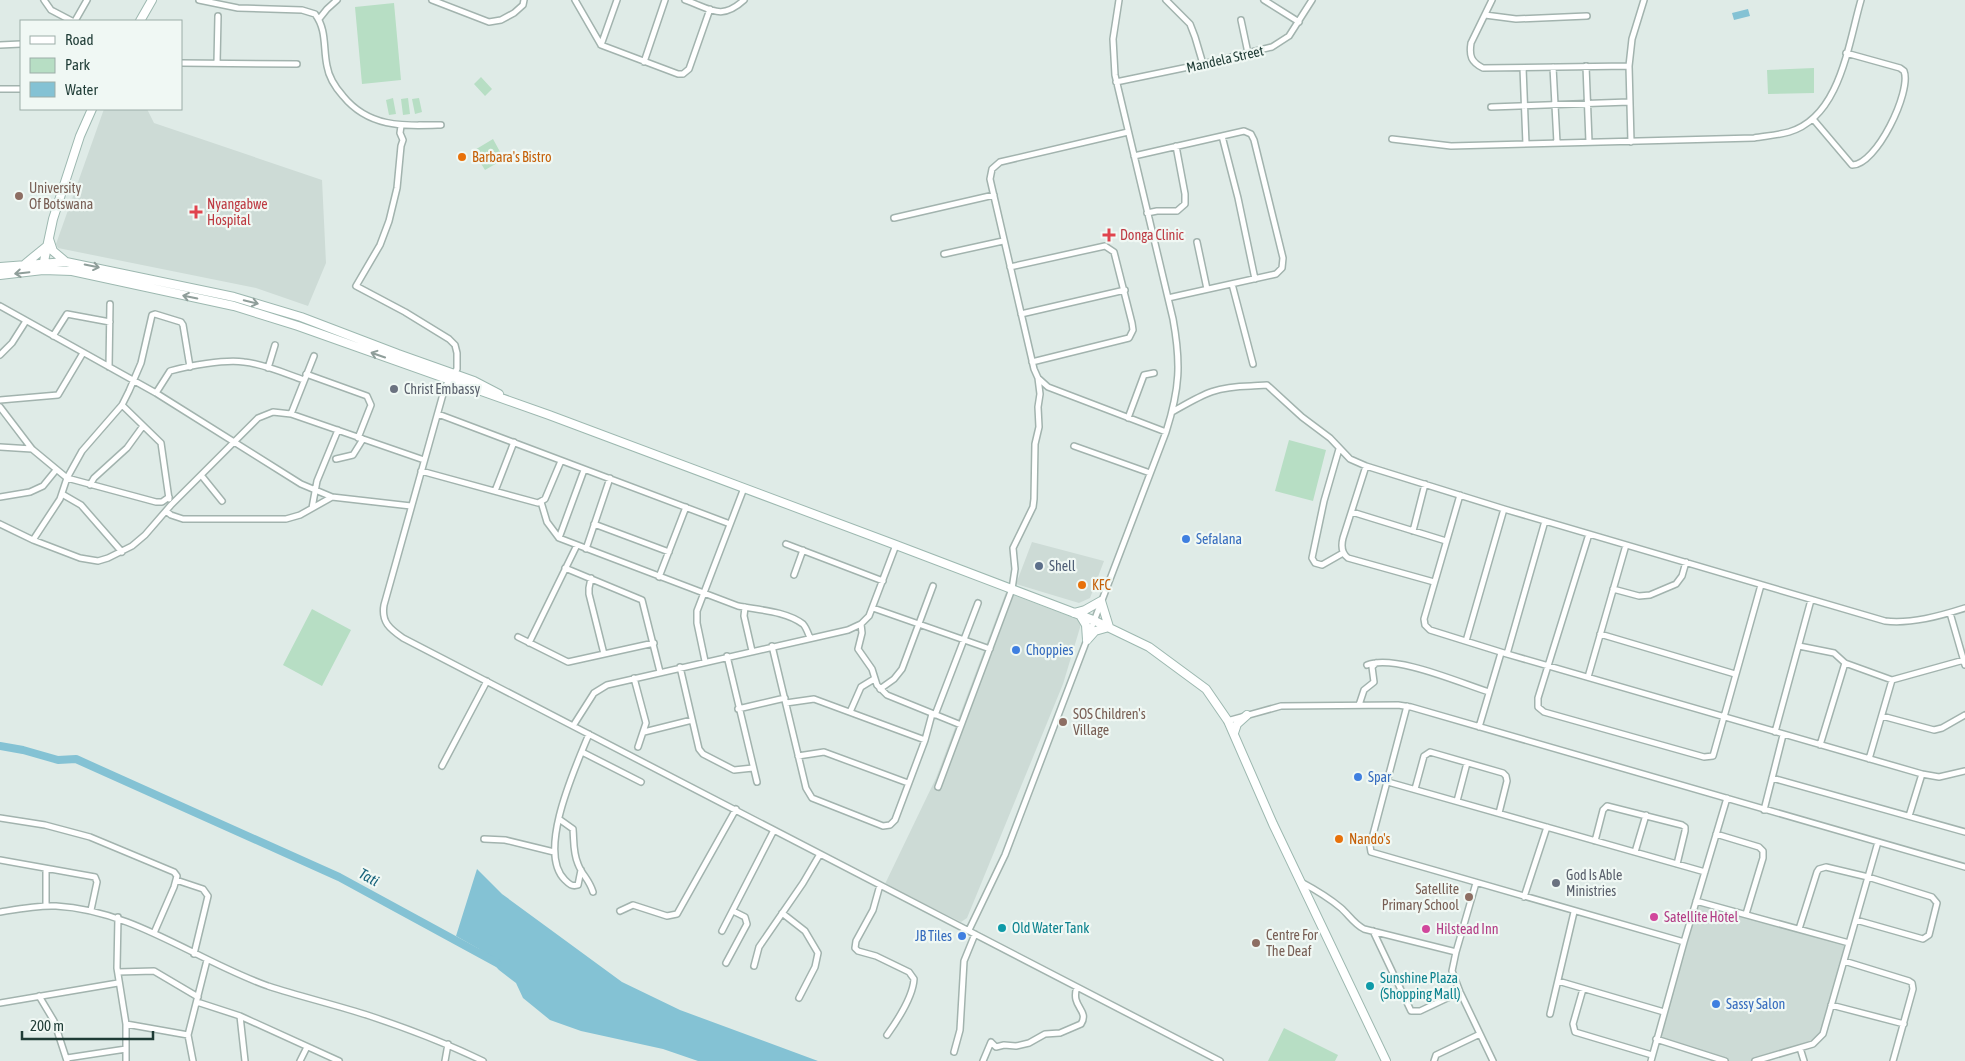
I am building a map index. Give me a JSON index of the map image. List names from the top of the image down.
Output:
{
  "streets": {
    "street": ["Mandela Street"]
  },
  "water": ["Tati"],
  "places": {
    "other": [
      "Barbara's Bistro",
      "University Of Botswana",
      "Christ Embassy",
      "Sefalana",
      "Shell",
      "KFC",
      "Choppies",
      "SOS Children's Village",
      "Spar",
      "Nando's",
      "God Is Able Ministries",
      "Satellite Primary School",
      "Satellite Hotel",
      "Old Water Tank",
      "Hilstead Inn",
      "JB Tiles",
      "Centre For The Deaf",
      "Sunshine Plaza (Shopping Mall)",
      "Sassy Salon"
    ],
    "health": ["Nyangabwe Hospital", "Donga Clinic"]
  },
  "legend": ["Road", "Park", "Water"],
  "scale_bar": "200 m"
}
